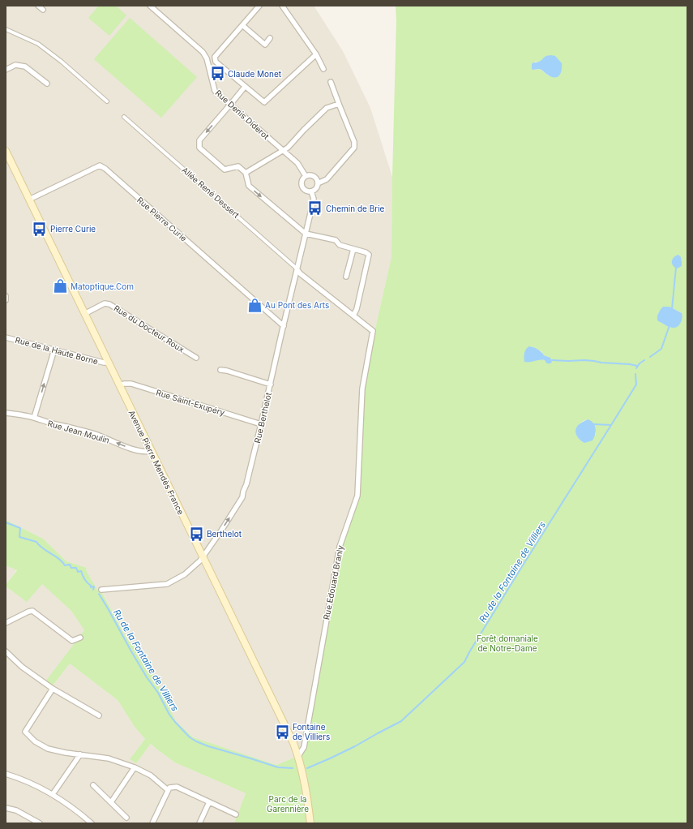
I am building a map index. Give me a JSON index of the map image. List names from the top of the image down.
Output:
{
  "streets": {
    "main road": ["Avenue Pierre Mendès France"],
    "street": [
      "Rue Denis Diderot",
      "Allée René Dessert",
      "Rue Pierre Curie",
      "Rue du Docteur Roux",
      "Rue de la Haute Borne",
      "Rue Saint-Exupéry",
      "Rue Berthelot",
      "Rue Jean Moulin",
      "Rue Edouard Branly"
    ]
  },
  "crossings": [
    ["Allée René Dessert", "Rue Berthelot"],
    ["Rue Pierre Curie", "Rue Berthelot"],
    ["Rue Pierre Curie", "Avenue Pierre Mendès France"],
    ["Rue du Docteur Roux", "Avenue Pierre Mendès France"],
    ["Rue de la Haute Borne", "Avenue Pierre Mendès France"],
    ["Rue Saint-Exupéry", "Rue Berthelot"],
    ["Rue Saint-Exupéry", "Avenue Pierre Mendès France"],
    ["Rue Berthelot", "Avenue Pierre Mendès France"],
    ["Rue Jean Moulin", "Avenue Pierre Mendès France"],
    ["Avenue Pierre Mendès France", "Rue Edouard Branly"]
  ],
  "one_way": ["Rue Jean Moulin"],
  "water": ["Ru de la Fontaine de Villiers"],
  "parks": ["Forêt domaniale de Notre-Dame", "Parc de la Garennière"],
  "places": {
    "bus stop": [
      "Claude Monet",
      "Chemin de Brie",
      "Pierre Curie",
      "Berthelot",
      "Fontaine de Villiers"
    ],
    "shop": ["Matoptique.Com", "Au Pont des Arts"]
  }
}
